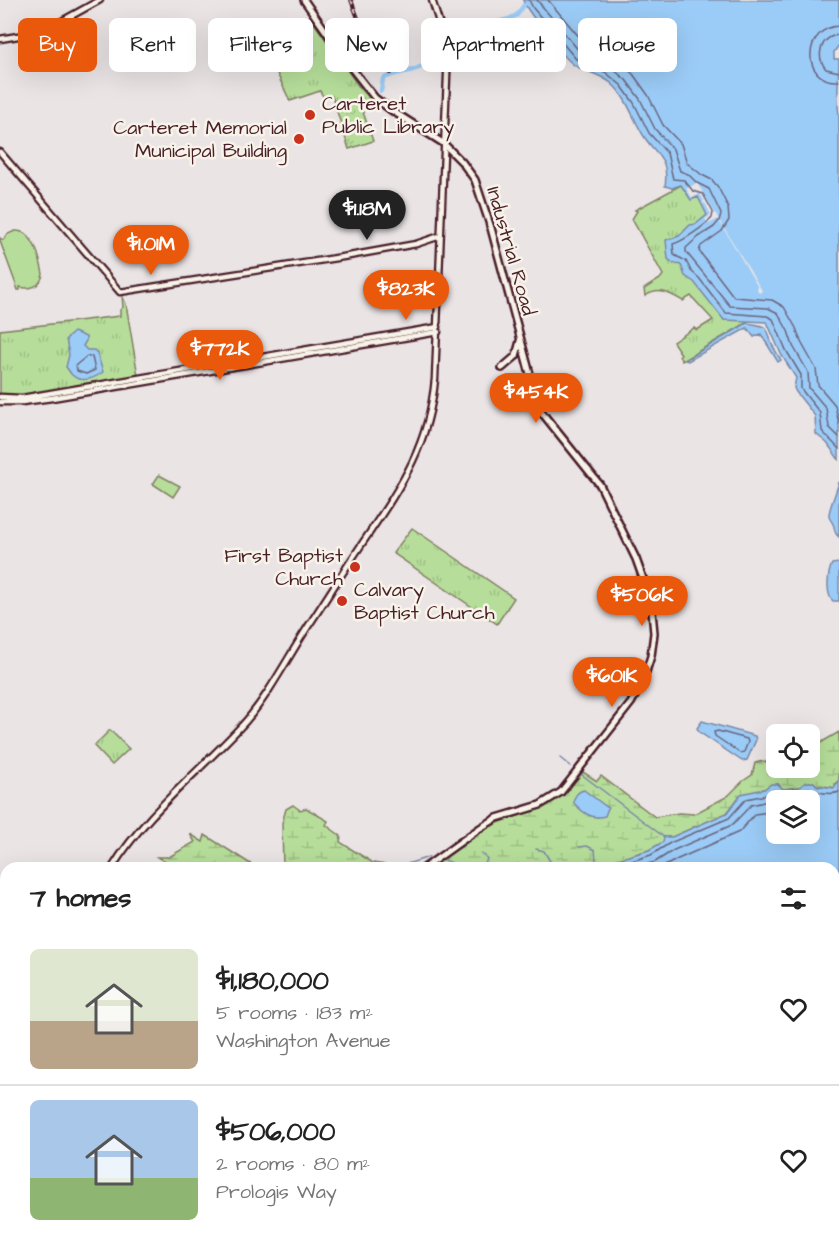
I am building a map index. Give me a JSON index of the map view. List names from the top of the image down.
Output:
{
  "streets": {
    "main road": ["Industrial Road"]
  },
  "places": [
    "Carteret Public Library",
    "Carteret Memorial Municipal Building",
    "First Baptist Church",
    "Calvary Baptist Church"
  ],
  "page": {
    "chip": [
      "Buy",
      "Rent",
      "Filters",
      "New",
      "Apartment",
      "House"
    ],
    "price": [
      "$1.18M",
      "$1.01M",
      "$823K",
      "$772K",
      "$454K",
      "$506K",
      "$601K"
    ],
    "heading": "7 homes",
    "list": [
      {
        "name": "$1,180,000",
        "note": "5 rooms · 183 m² · Washington Avenue"
      },
      {
        "name": "$506,000",
        "note": "2 rooms · 80 m² · Prologis Way"
      }
    ]
  }
}
